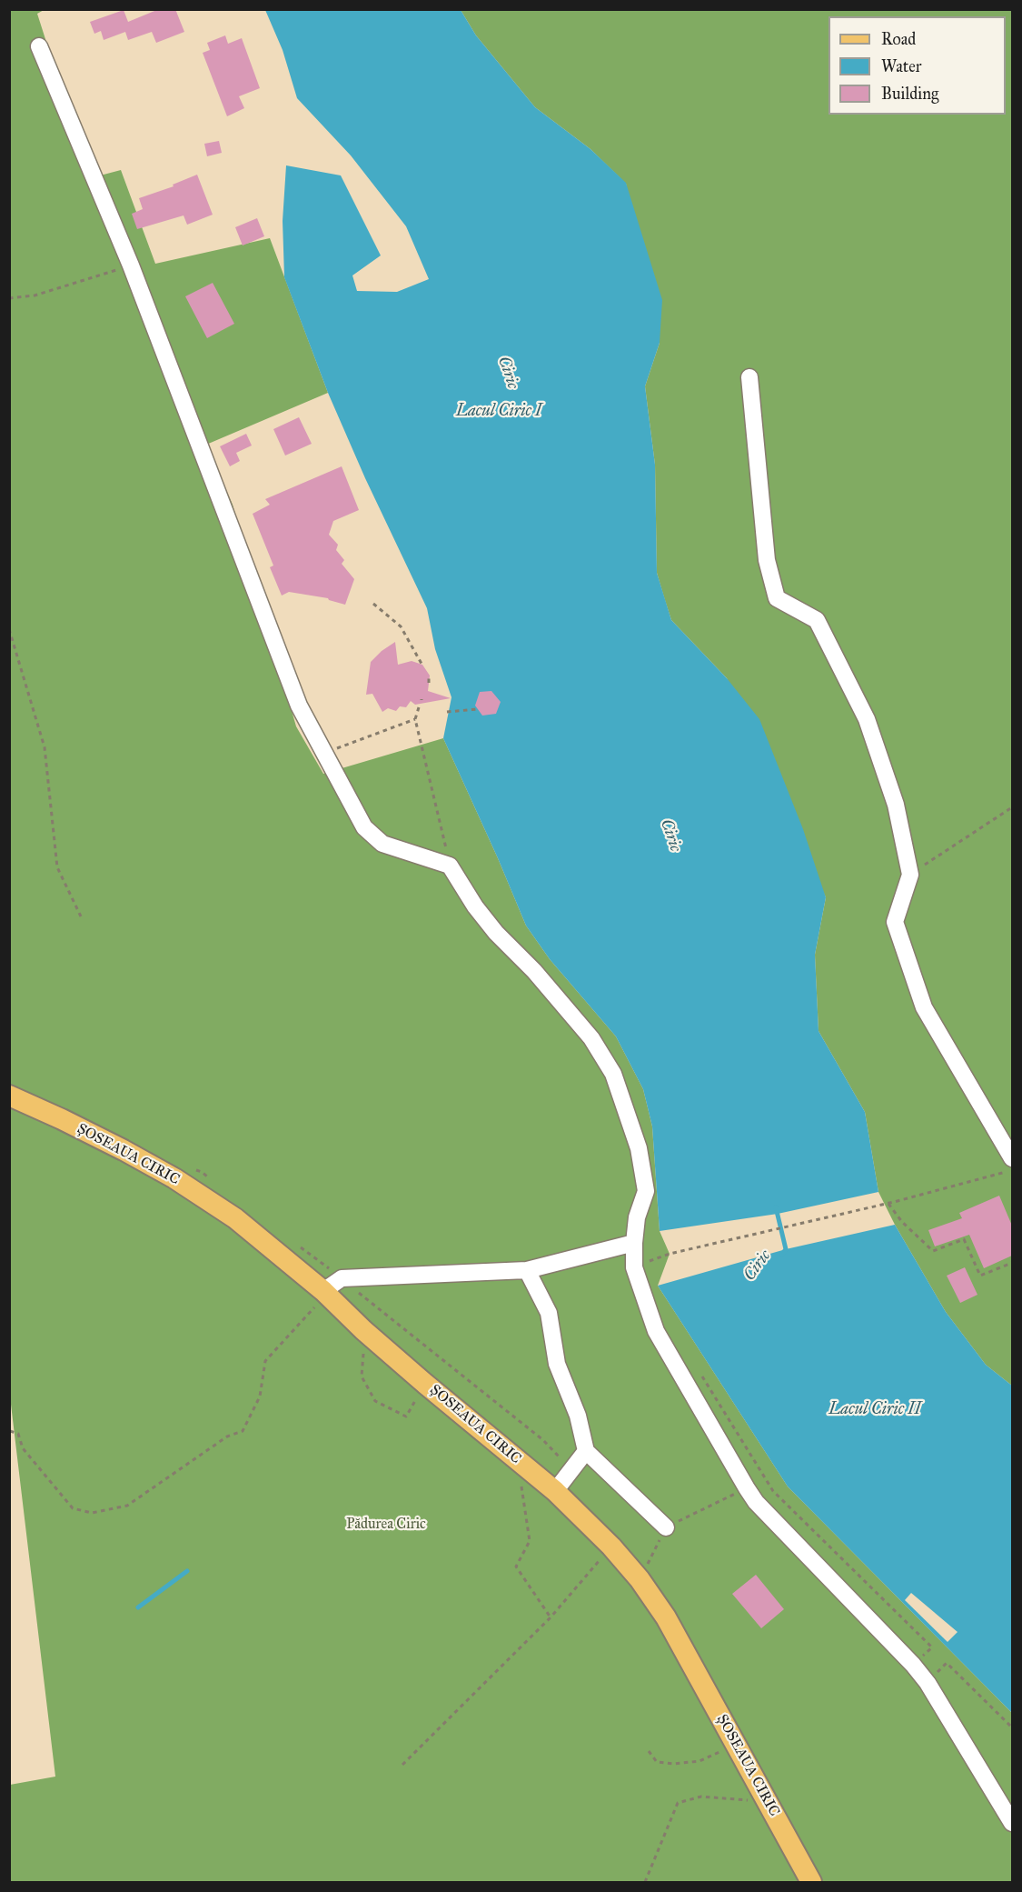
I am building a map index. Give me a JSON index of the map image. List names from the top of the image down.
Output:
{
  "streets": {
    "main road": ["ȘOSEAUA CIRIC"]
  },
  "water": ["Ciric", "Lacul Ciric I", "Lacul Ciric II"],
  "parks": ["Pădurea Ciric"],
  "legend": ["Road", "Water", "Building"]
}
